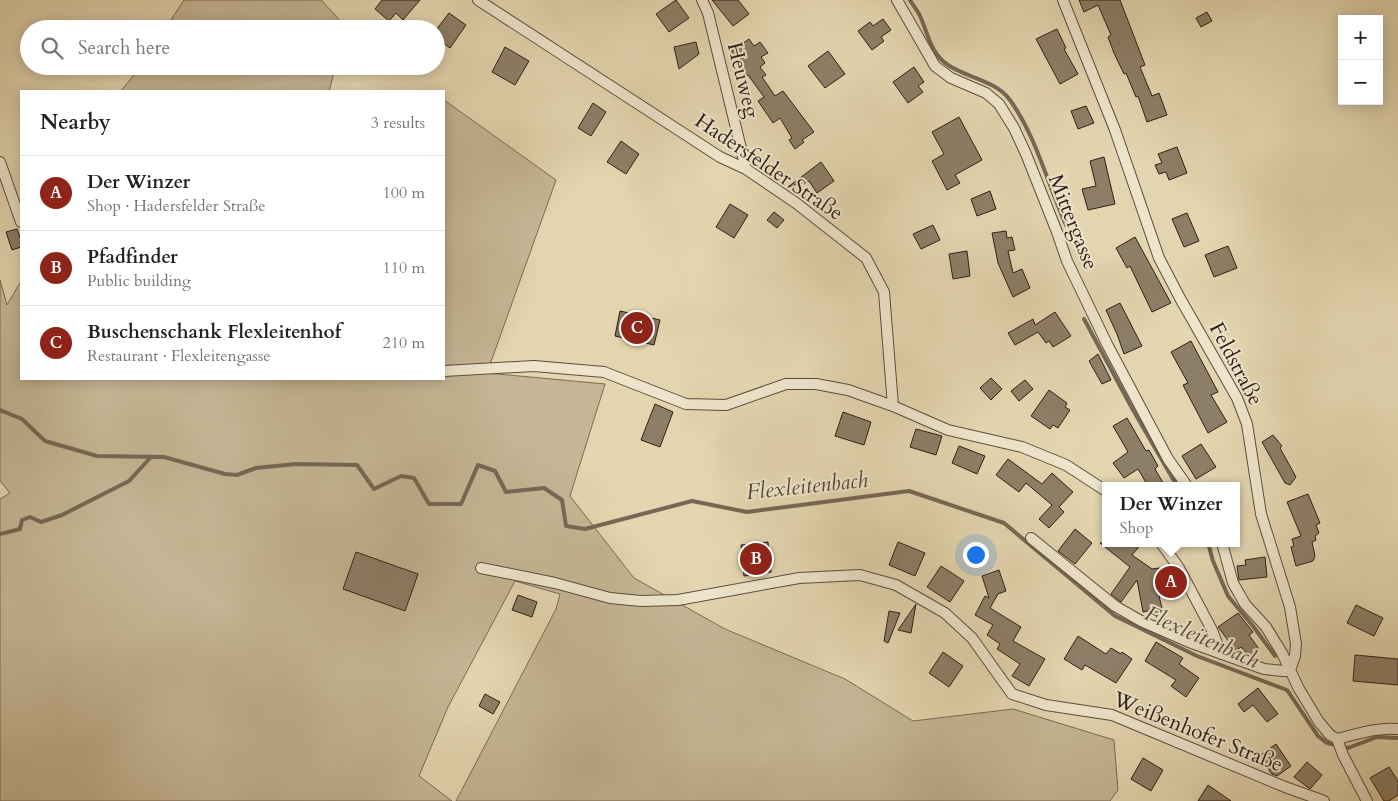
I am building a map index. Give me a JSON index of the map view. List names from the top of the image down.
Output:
{
  "streets": {
    "street": [
      "Heuweg",
      "Hadersfelder Straße",
      "Mittergasse",
      "Feldstraße",
      "Weißenhofer Straße"
    ]
  },
  "crossings": [
    ["Heuweg", "Hadersfelder Straße"]
  ],
  "water": ["Flexleitenbach"],
  "page": {
    "map_buttons": ["+", "−"],
    "search": "Search here",
    "heading": ["Nearby", "3 results"],
    "list": [
      {
        "mark": "A",
        "name": "Der Winzer",
        "note": "Shop · Hadersfelder Straße",
        "value": "100 m"
      },
      {
        "mark": "B",
        "name": "Pfadfinder",
        "note": "Public building",
        "value": "110 m"
      },
      {
        "mark": "C",
        "name": "Buschenschank Flexleitenhof",
        "note": "Restaurant · Flexleitengasse",
        "value": "210 m"
      }
    ],
    "pins": ["C", "B", "A"],
    "popup": ["Der Winzer", "Shop"]
  }
}
